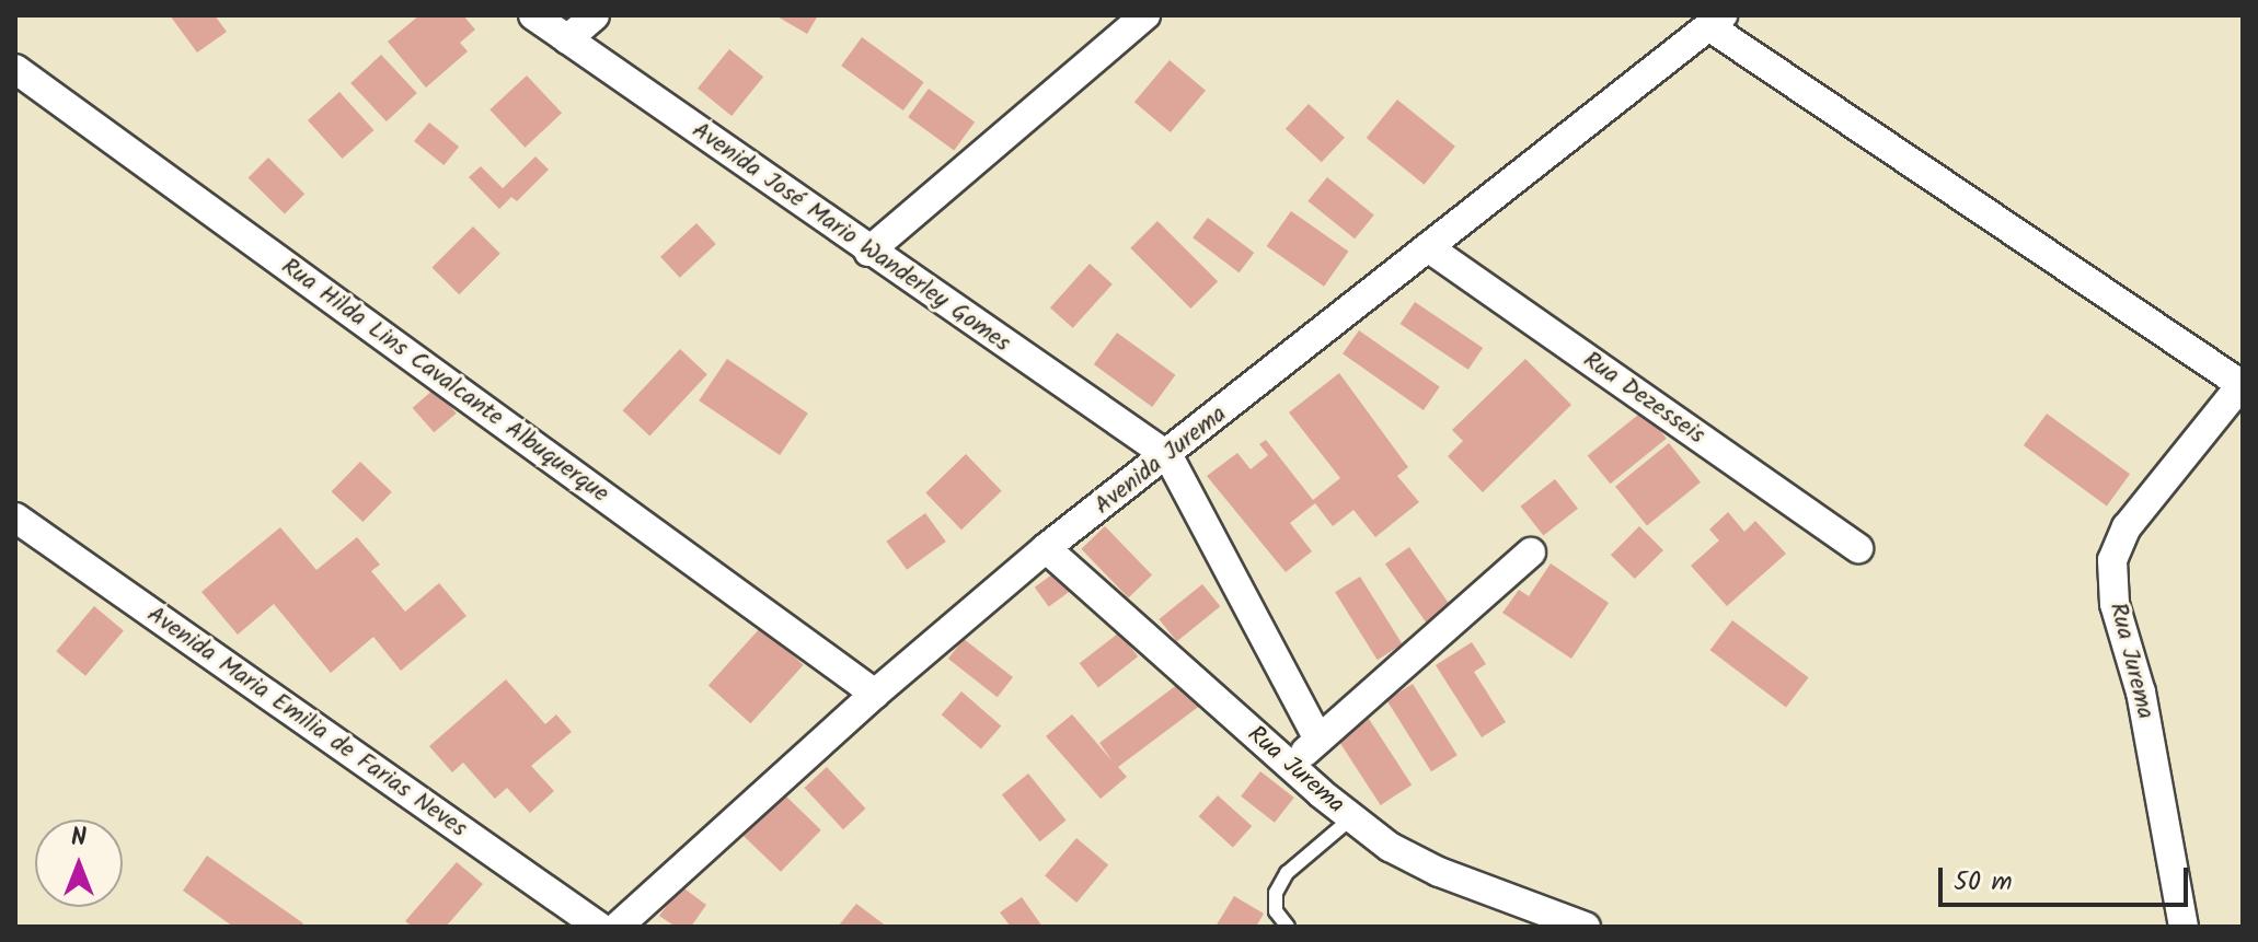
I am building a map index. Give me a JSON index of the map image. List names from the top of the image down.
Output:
{
  "streets": {
    "street": [
      "Avenida José Mario Wanderley Gomes",
      "Rua Hilda Lins Cavalcante Albuquerque",
      "Rua Dezesseis",
      "Avenida Jurema",
      "Rua Jurema",
      "Avenida Maria Emilia de Farias Neves"
    ]
  },
  "crossings": [
    ["Avenida José Mario Wanderley Gomes", "Avenida Jurema"],
    ["Rua Hilda Lins Cavalcante Albuquerque", "Avenida Jurema"],
    ["Rua Dezesseis", "Avenida Jurema"],
    ["Avenida Jurema", "Rua Jurema"]
  ],
  "scale_bar": "50 m",
  "north": "top"
}
